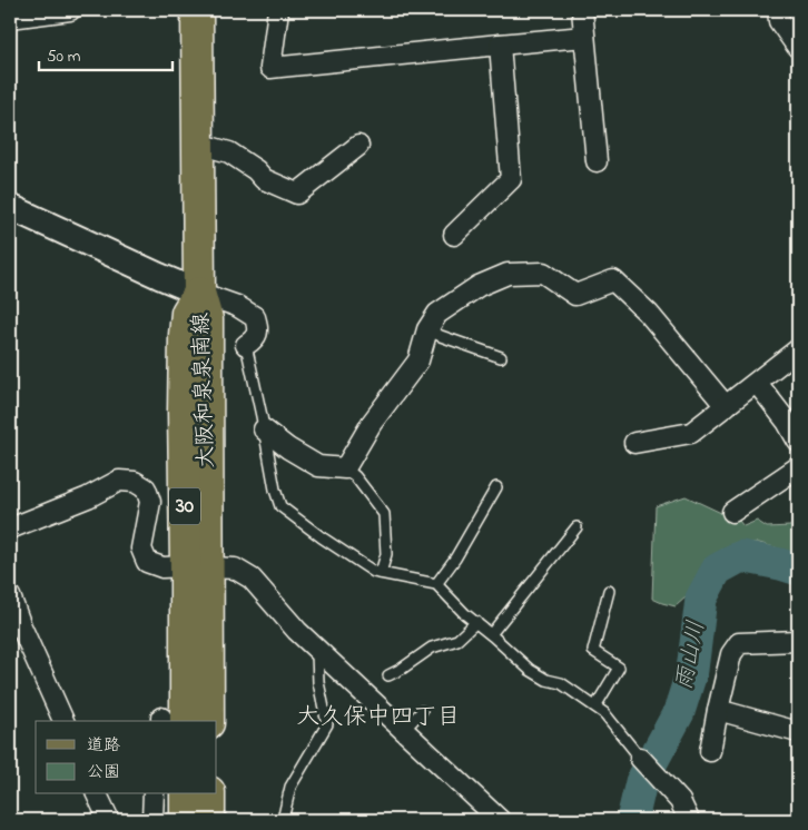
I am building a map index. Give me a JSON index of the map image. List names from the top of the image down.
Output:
{
  "streets": {
    "main road": ["大阪和泉泉南線", "30"]
  },
  "districts": ["大久保中四丁目"],
  "water": ["雨山川"],
  "legend": ["道路", "公園"],
  "scale_bar": "50 m"
}
